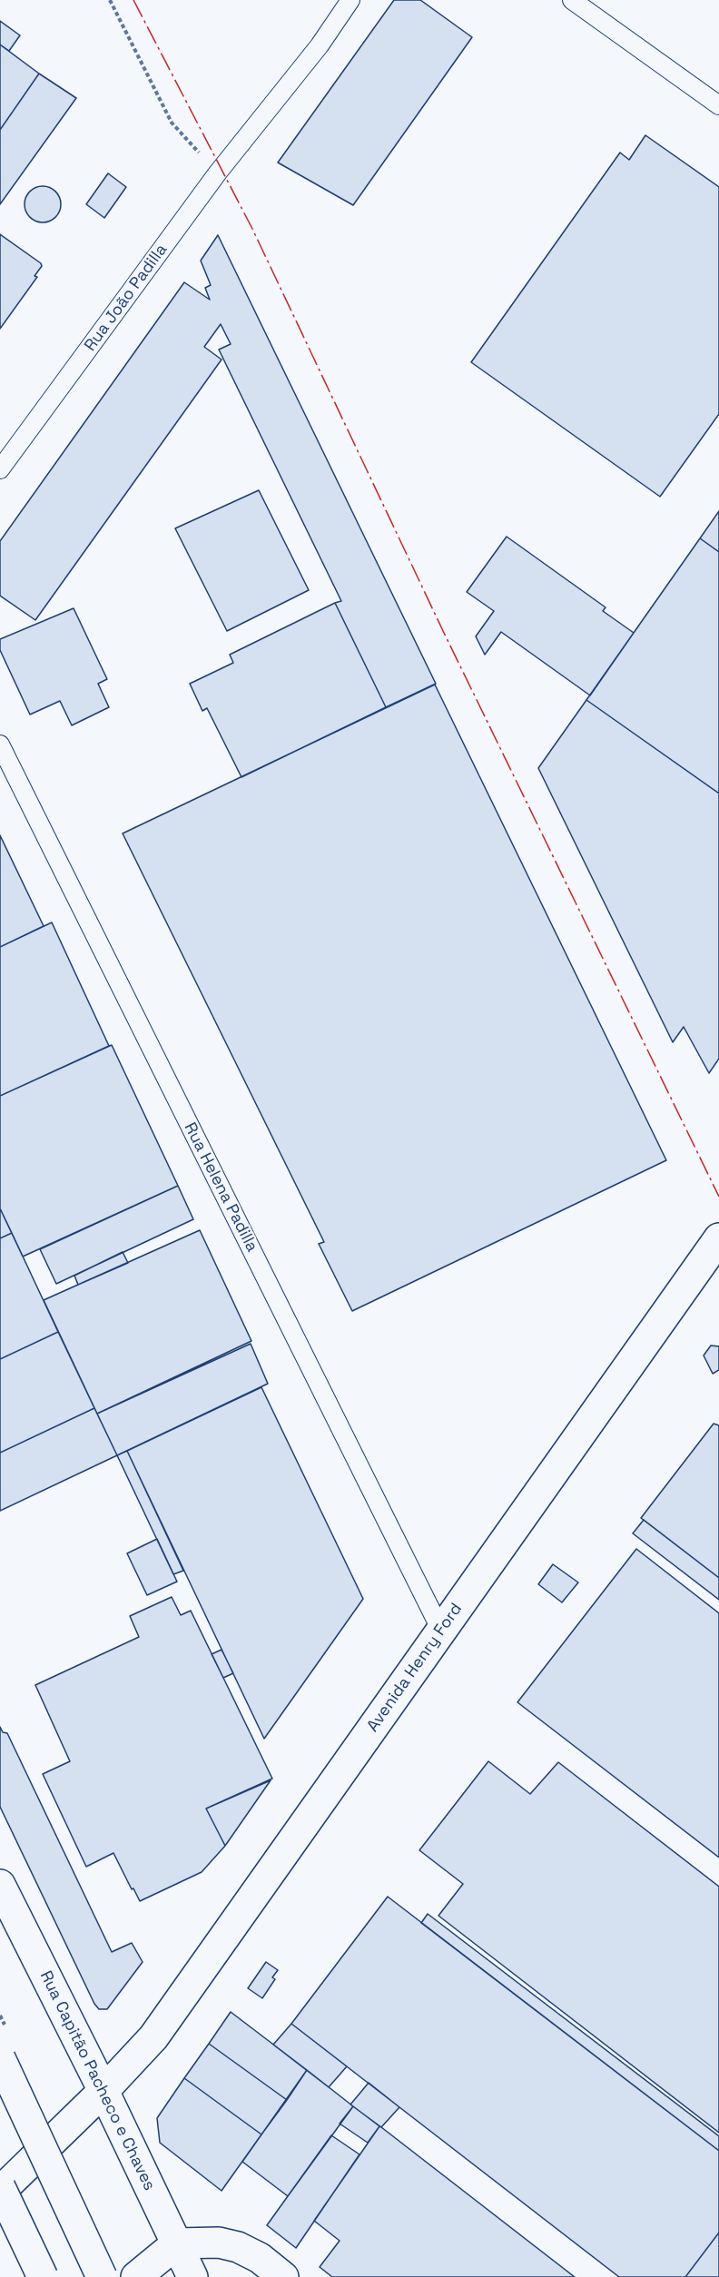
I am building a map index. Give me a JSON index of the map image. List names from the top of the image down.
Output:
{
  "streets": {
    "street": ["Avenida Henry Ford", "Rua Capitão Pacheco e Chaves"],
    "lane": ["Rua João Padilla", "Rua Helena Padilla"]
  },
  "crossings": [
    ["Rua Helena Padilla", "Avenida Henry Ford"],
    ["Avenida Henry Ford", "Rua Capitão Pacheco e Chaves"]
  ]
}
